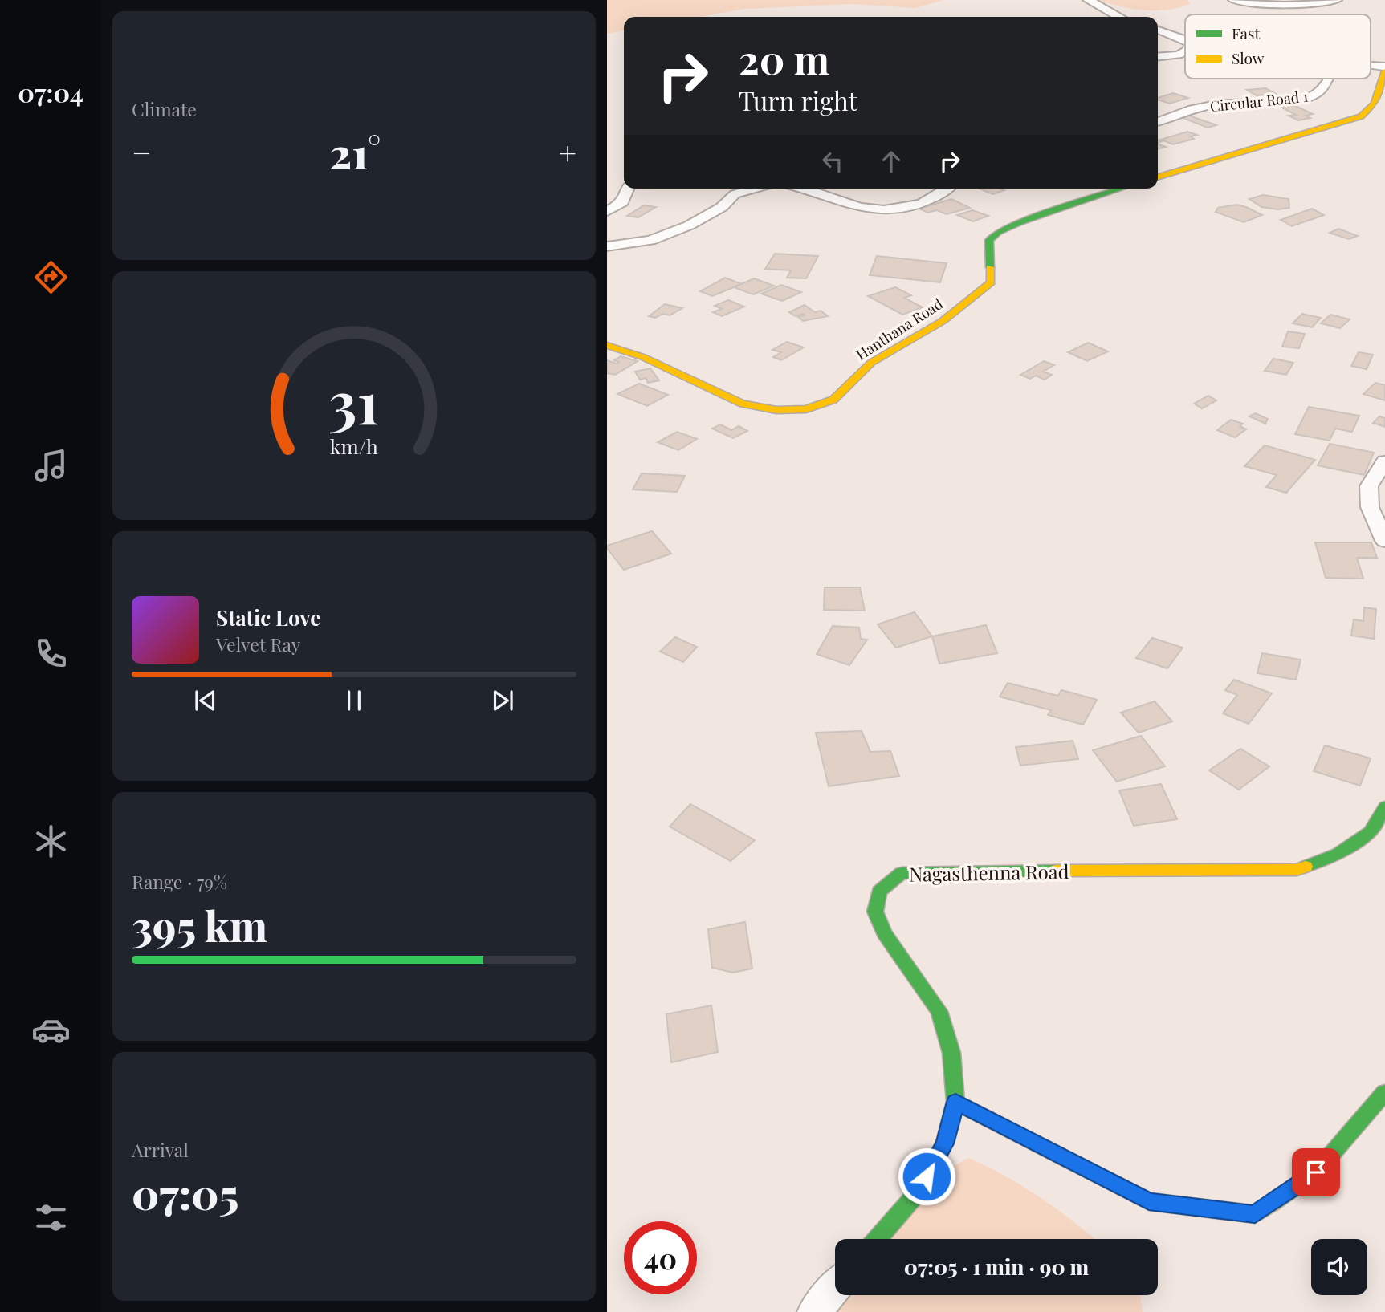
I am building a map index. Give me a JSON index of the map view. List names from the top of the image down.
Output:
{
  "streets": {
    "street": ["Circular Road 1", "Hanthana Road", "Nagasthenna Road"]
  },
  "legend": ["Fast", "Slow"],
  "page": {
    "tabs": "07:04",
    "tile": [
      "Climate",
      ["Range · 79%", "395 km"],
      ["Arrival", "07:05"]
    ],
    "turn": ["20 m", "Turn right"],
    "heat": ["−", "21°", "+"],
    "song": ["Static Love", "Velvet Ray"],
    "limit": "40",
    "trip": "07:05 · 1 min · 90 m",
    "gauge": ["31", "km/h"]
  }
}
